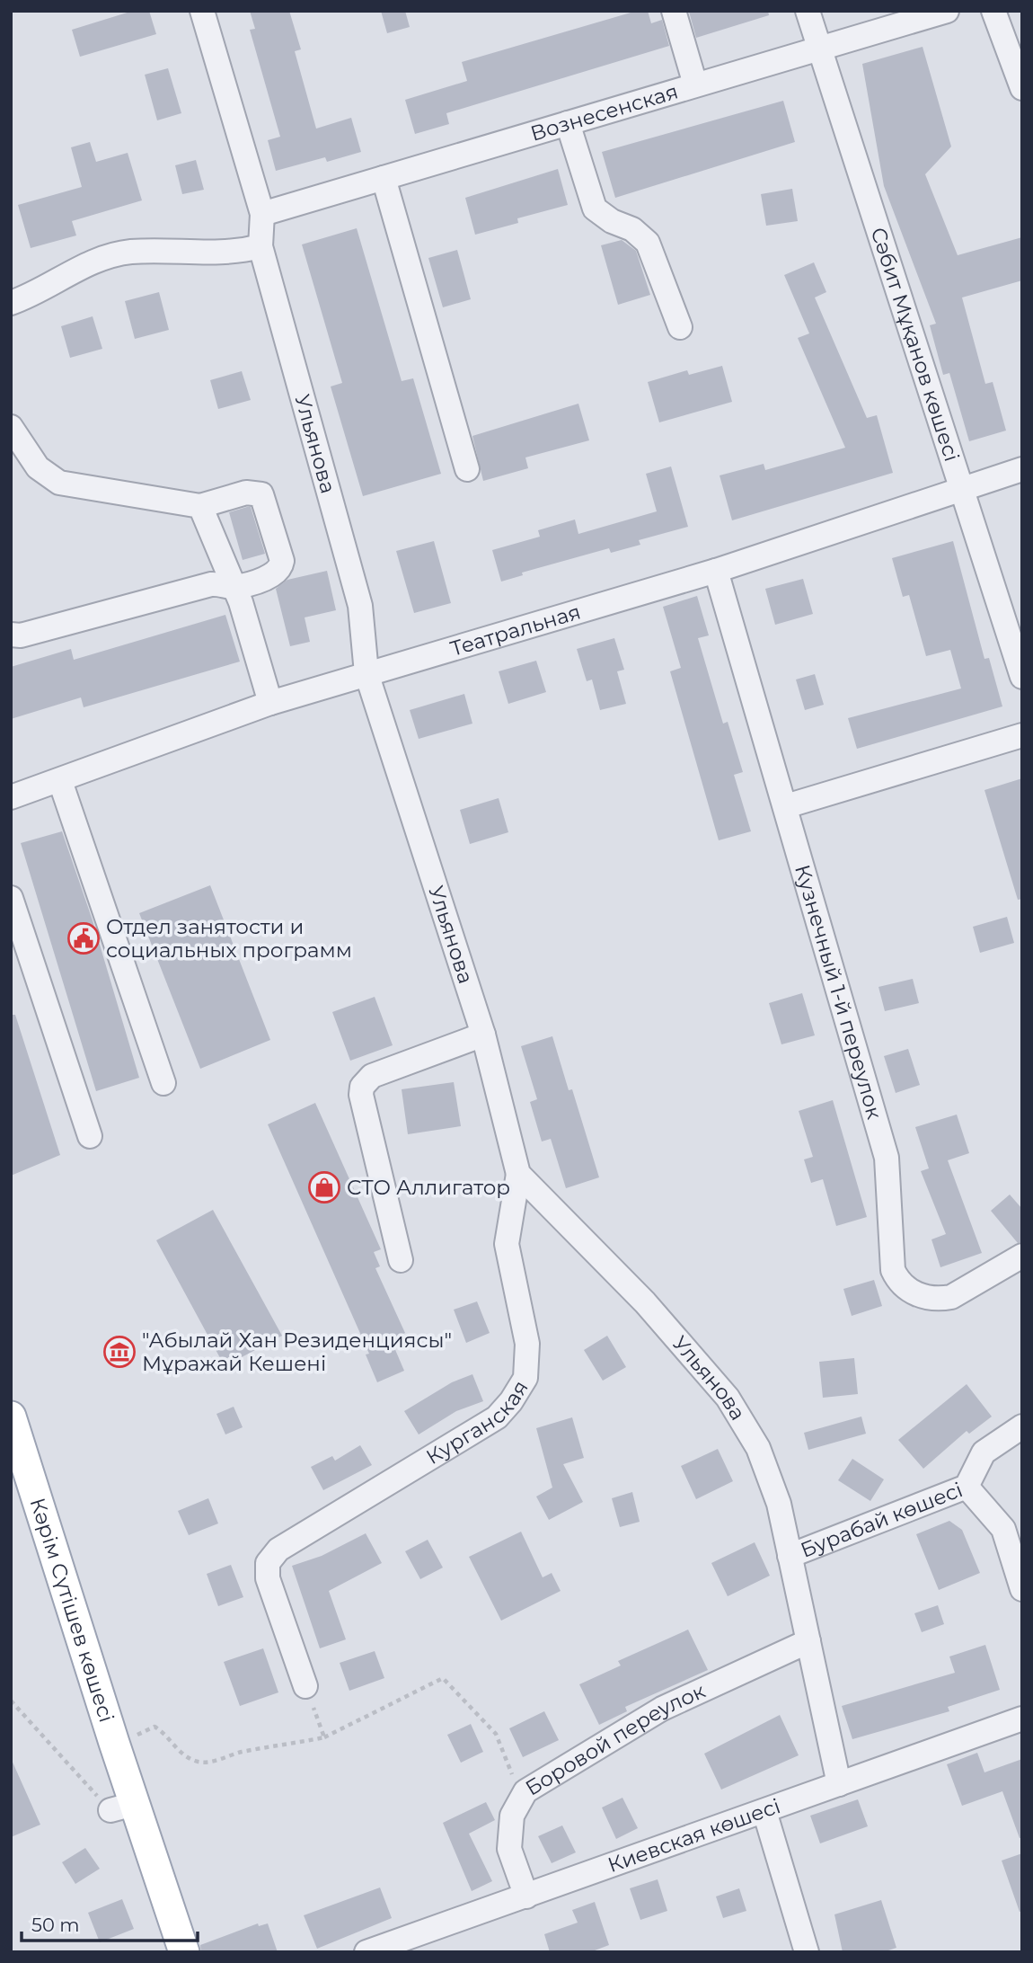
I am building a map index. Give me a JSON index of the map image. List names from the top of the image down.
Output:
{
  "streets": {
    "main road": ["Кәрім Сүтішев көшесі"],
    "street": [
      "Вознесенская",
      "Сәбит Мұқанов көшесі",
      "Ульянова",
      "Театральная",
      "Кузнечный 1-й переулок",
      "Курганская",
      "Бурабай көшесі",
      "Боровой переулок",
      "Киевская көшесі"
    ]
  },
  "crossings": [
    ["Вознесенская", "Сәбит Мұқанов көшесі"],
    ["Вознесенская", "Ульянова"],
    ["Сәбит Мұқанов көшесі", "Театральная"],
    ["Ульянова", "Театральная"],
    ["Ульянова", "Курганская"],
    ["Ульянова", "Бурабай көшесі"],
    ["Ульянова", "Боровой переулок"],
    ["Ульянова", "Киевская көшесі"],
    ["Театральная", "Кузнечный 1-й переулок"],
    ["Боровой переулок", "Киевская көшесі"]
  ],
  "places": {
    "public building": ["Отдел занятости и социальных программ"],
    "shop": ["СТО Аллигатор"],
    "museum": ["\"Абылай Хан Резиденциясы\" Мұражай Кешені"]
  },
  "scale_bar": "50 m"
}
